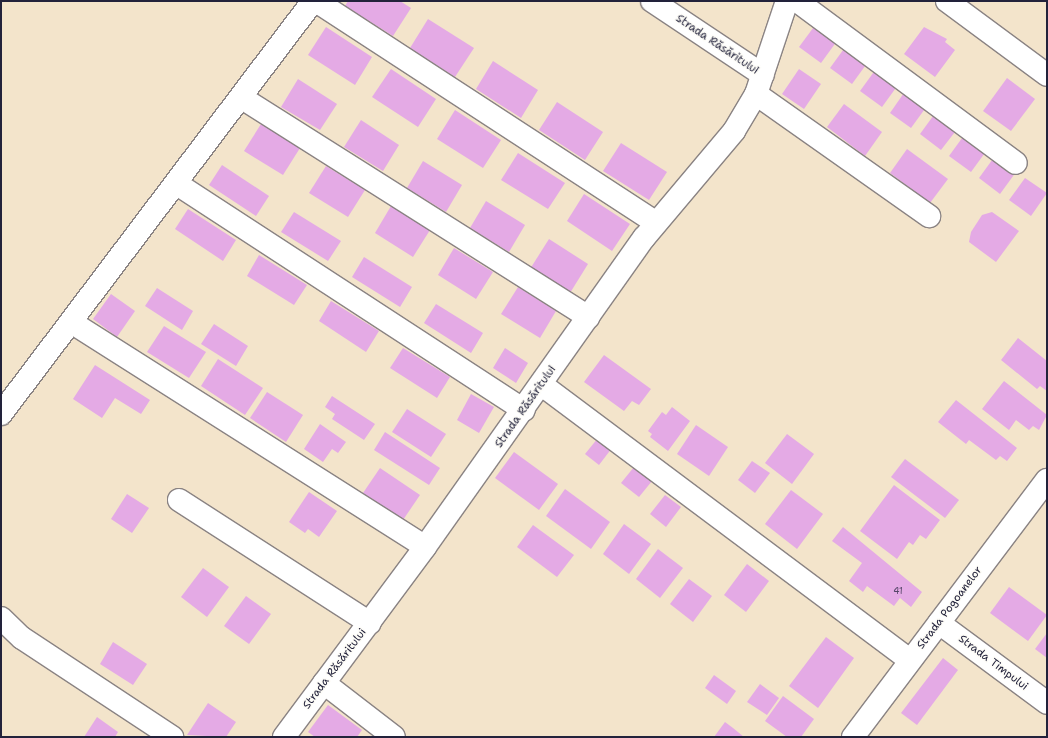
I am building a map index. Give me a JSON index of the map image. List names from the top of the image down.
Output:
{
  "streets": {
    "street": ["Strada Răsăritului", "Strada Pogoanelor", "Strada Timpului"]
  },
  "crossings": [
    ["Strada Pogoanelor", "Strada Timpului"]
  ],
  "house_numbers": ["41"]
}
